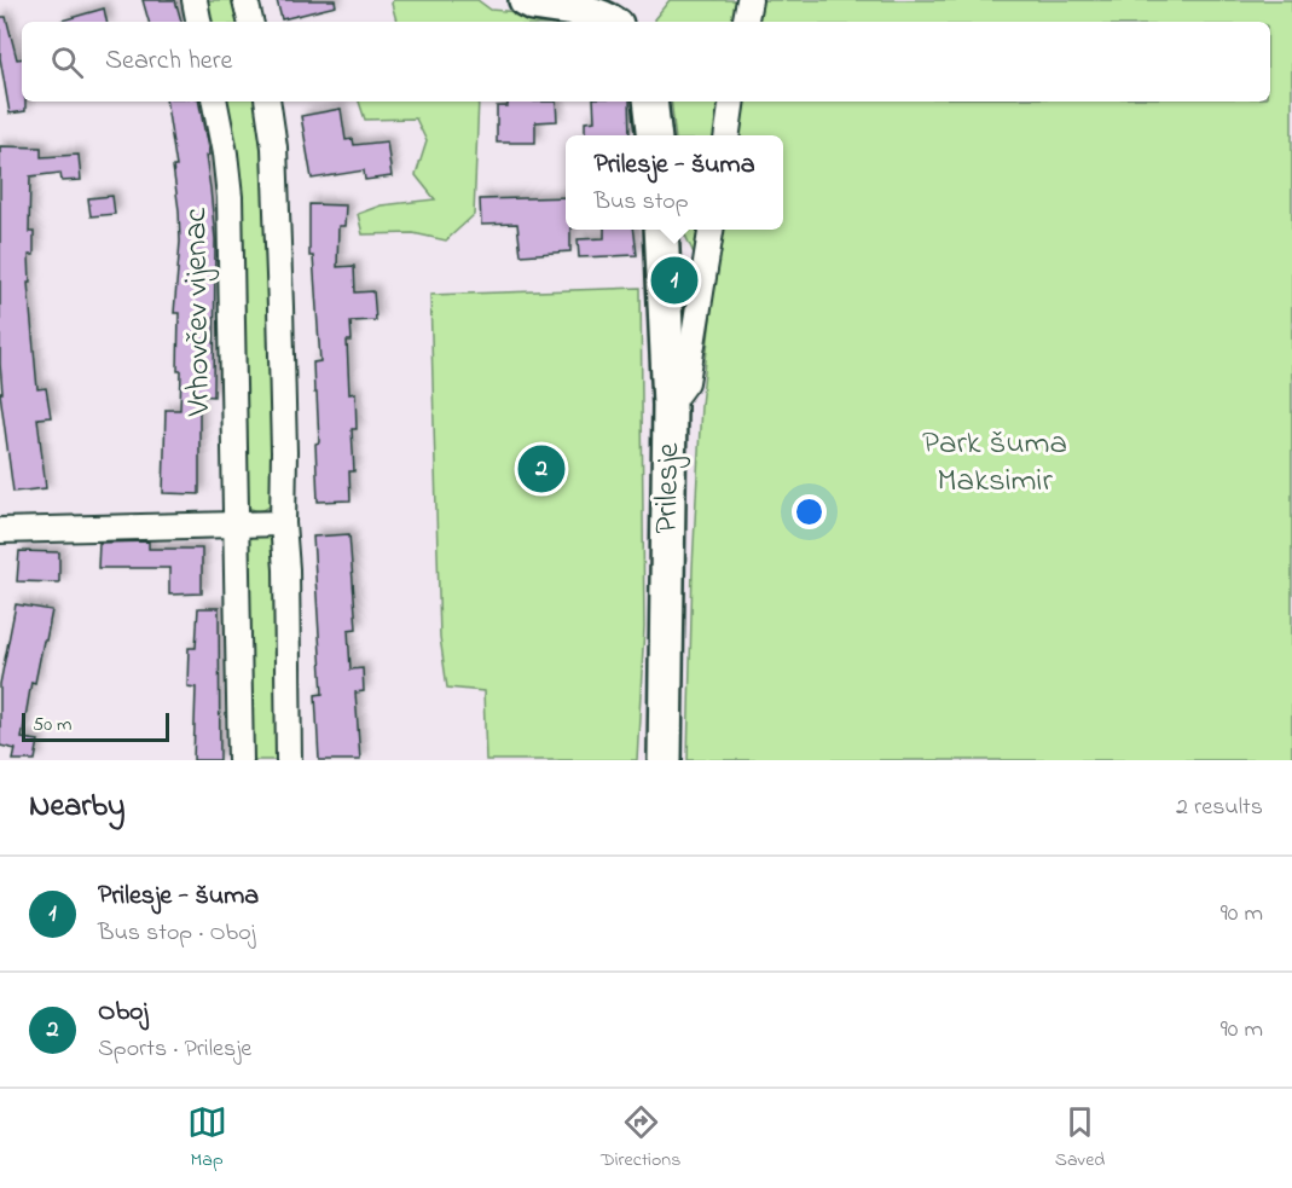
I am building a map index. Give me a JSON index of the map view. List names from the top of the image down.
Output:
{
  "streets": {
    "street": ["Vrhovčev vijenac", "Prilesje"]
  },
  "parks": ["Park šuma Maksimir"],
  "scale_bar": "50 m",
  "page": {
    "search": "Search here",
    "popup": ["Prilesje - šuma", "Bus stop"],
    "pins": ["1", "2"],
    "scale": "50 m",
    "heading": ["Nearby", "2 results"],
    "list": [
      {
        "mark": "1",
        "name": "Prilesje - šuma",
        "note": "Bus stop · Oboj",
        "value": "90 m"
      },
      {
        "mark": "2",
        "name": "Oboj",
        "note": "Sports · Prilesje",
        "value": "90 m"
      }
    ],
    "nav": ["Map", "Directions", "Saved"]
  }
}
